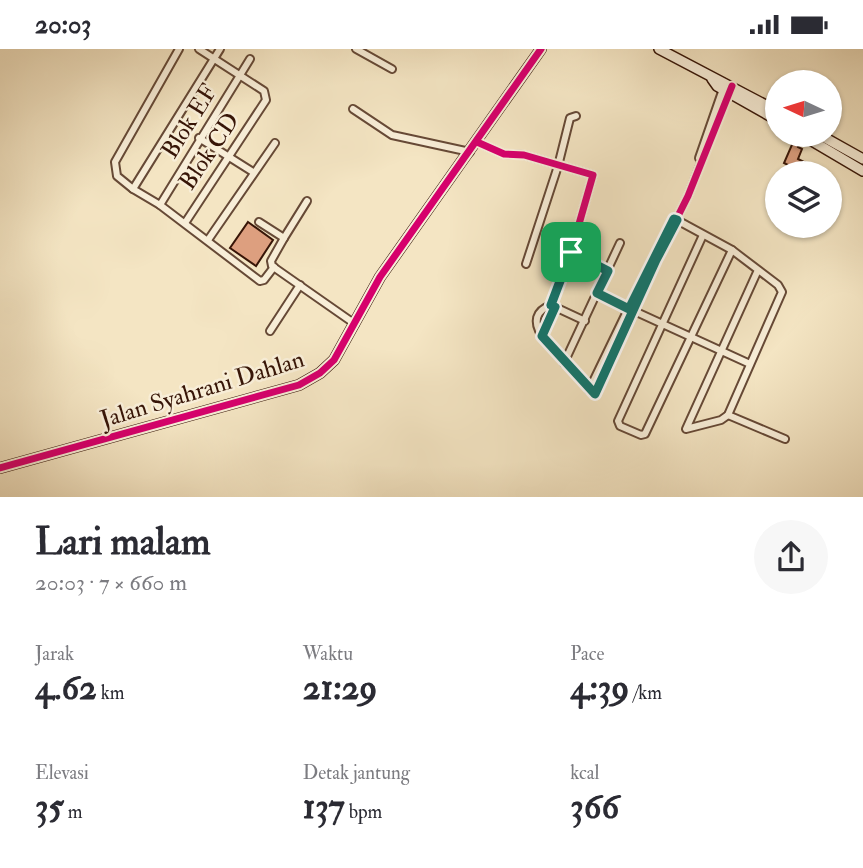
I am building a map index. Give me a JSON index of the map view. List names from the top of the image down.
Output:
{
  "streets": {
    "street": ["Blok EF", "Blok CD", "Jalan Syahrani Dahlan"]
  },
  "crossings": [
    ["Blok EF", "Blok CD"]
  ],
  "north": "left",
  "page": {
    "status": "20:03",
    "heading": ["Lari malam", "20:03 · 7 × 660 m"],
    "stats": [
      ["Jarak", "4.62 km"],
      ["Waktu", "21:29"],
      ["Pace", "4:39 /km"],
      ["Elevasi", "35 m"],
      ["Detak jantung", "137 bpm"],
      ["kcal", "366"]
    ]
  }
}
